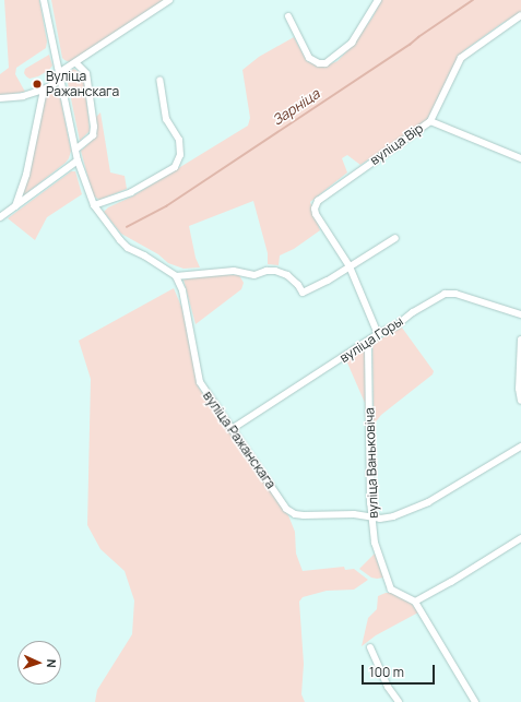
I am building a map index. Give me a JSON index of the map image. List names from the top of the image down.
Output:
{
  "streets": {
    "street": [
      "вуліца Вір",
      "вуліца Горы",
      "вуліца Ражанскага",
      "вуліца Ваньковіча"
    ]
  },
  "crossings": [
    ["вуліца Горы", "вуліца Ражанскага"],
    ["вуліца Горы", "вуліца Ваньковіча"],
    ["вуліца Ражанскага", "вуліца Ваньковіча"]
  ],
  "water": ["Зарніца"],
  "places": ["Вуліца Ражанскага"],
  "scale_bar": "100 m",
  "north": "right"
}
